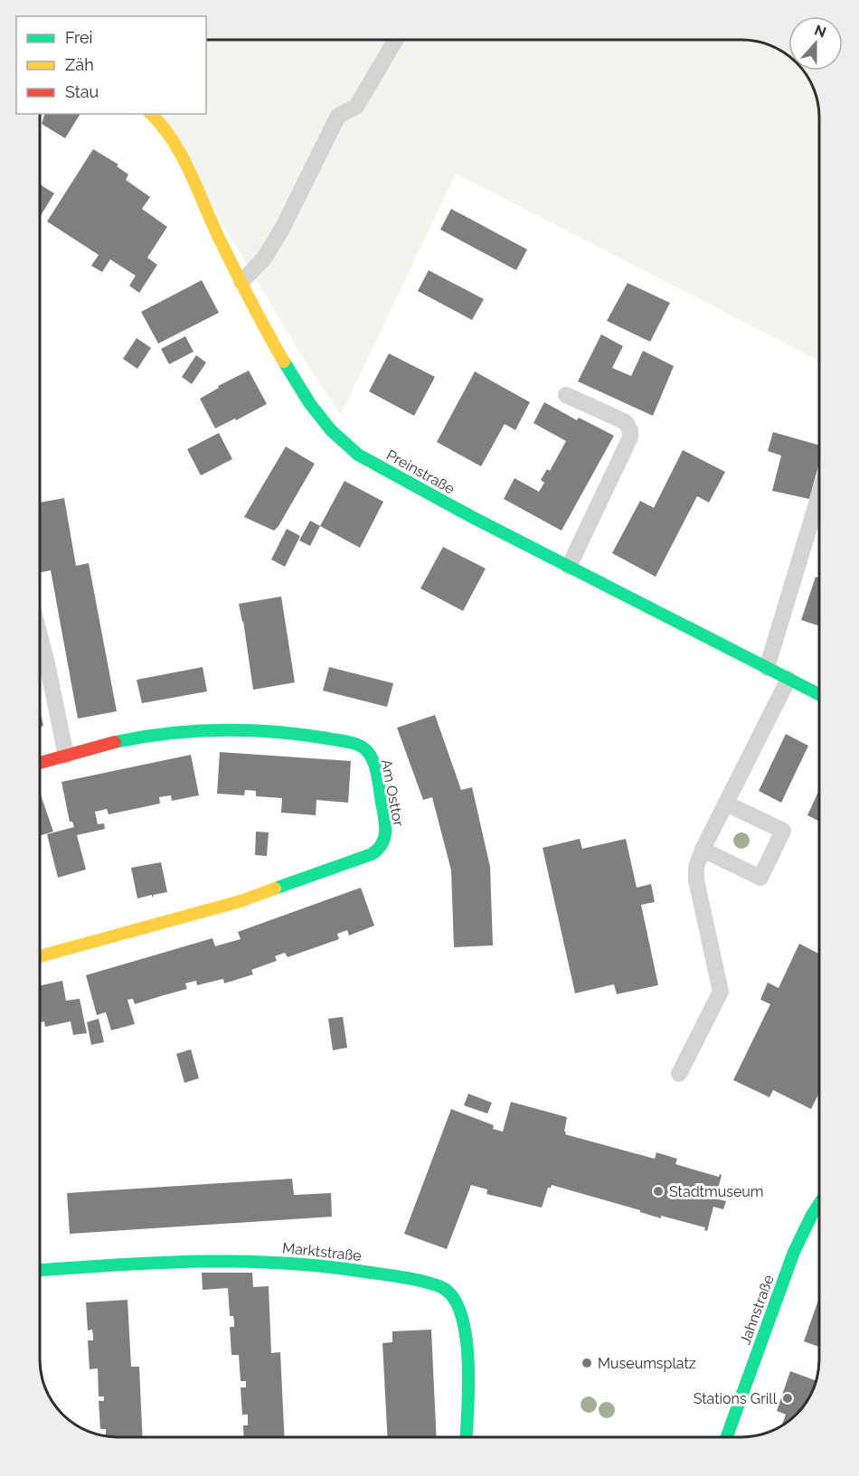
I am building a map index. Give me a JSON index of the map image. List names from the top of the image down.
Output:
{
  "streets": {
    "street": [
      "Preinstraße",
      "Am Osttor",
      "Marktstraße",
      "Jahnstraße"
    ]
  },
  "places": ["Stadtmuseum", "Museumsplatz", "Stations Grill"],
  "legend": ["Frei", "Zäh", "Stau"],
  "north": "top"
}
